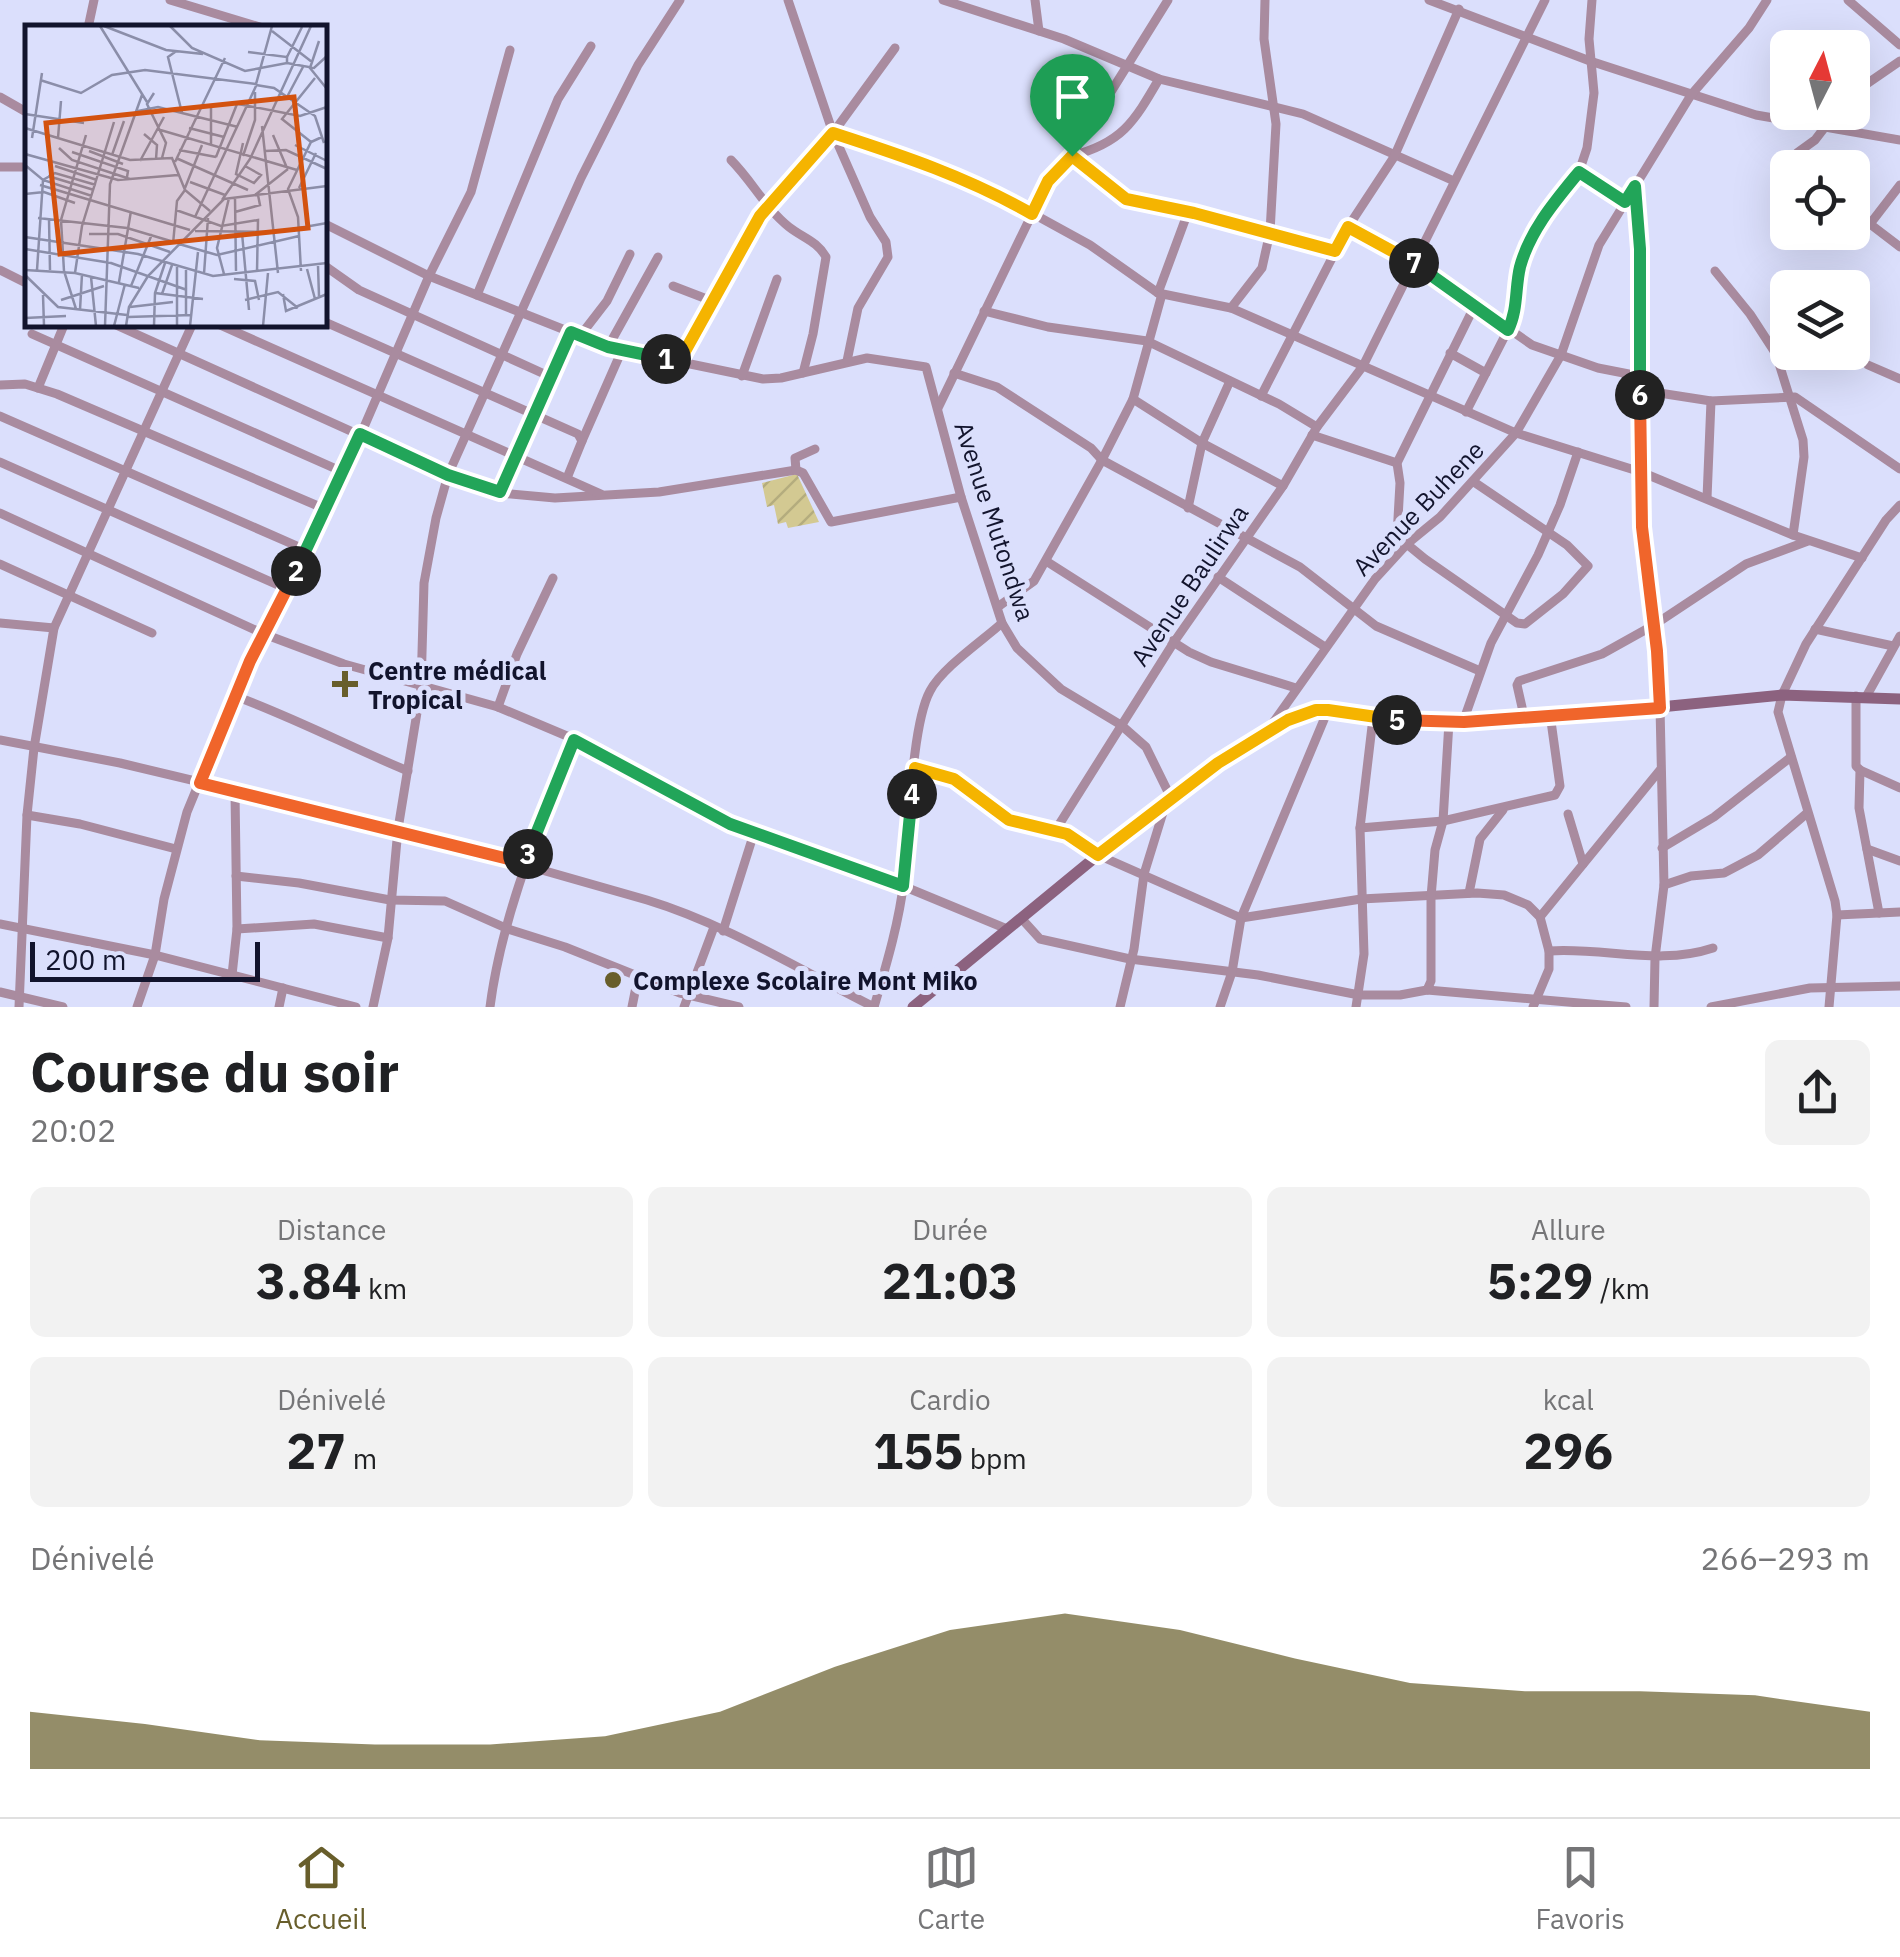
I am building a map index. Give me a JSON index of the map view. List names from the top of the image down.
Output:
{
  "streets": {
    "street": ["Avenue Buhene", "Avenue Mutondwa", "Avenue Baulirwa"]
  },
  "crossings": [
    ["Avenue Mutondwa", "Avenue Baulirwa"]
  ],
  "places": {
    "health": ["Centre médical Tropical"],
    "other": ["Complexe Scolaire Mont Miko"]
  },
  "scale_bar": "200 m",
  "north": "top",
  "page": {
    "pins": [
      "7",
      "1",
      "6",
      "2",
      "5",
      "4",
      "3"
    ],
    "scale": "200 m",
    "heading": ["Course du soir", "20:02"],
    "stats": [
      ["Distance", "3.84 km"],
      ["Durée", "21:03"],
      ["Allure", "5:29 /km"],
      ["Dénivelé", "27 m"],
      ["Cardio", "155 bpm"],
      ["kcal", "296"]
    ],
    "chart": ["Dénivelé", "266–293 m"],
    "tabs": ["Accueil", "Carte", "Favoris"]
  }
}
